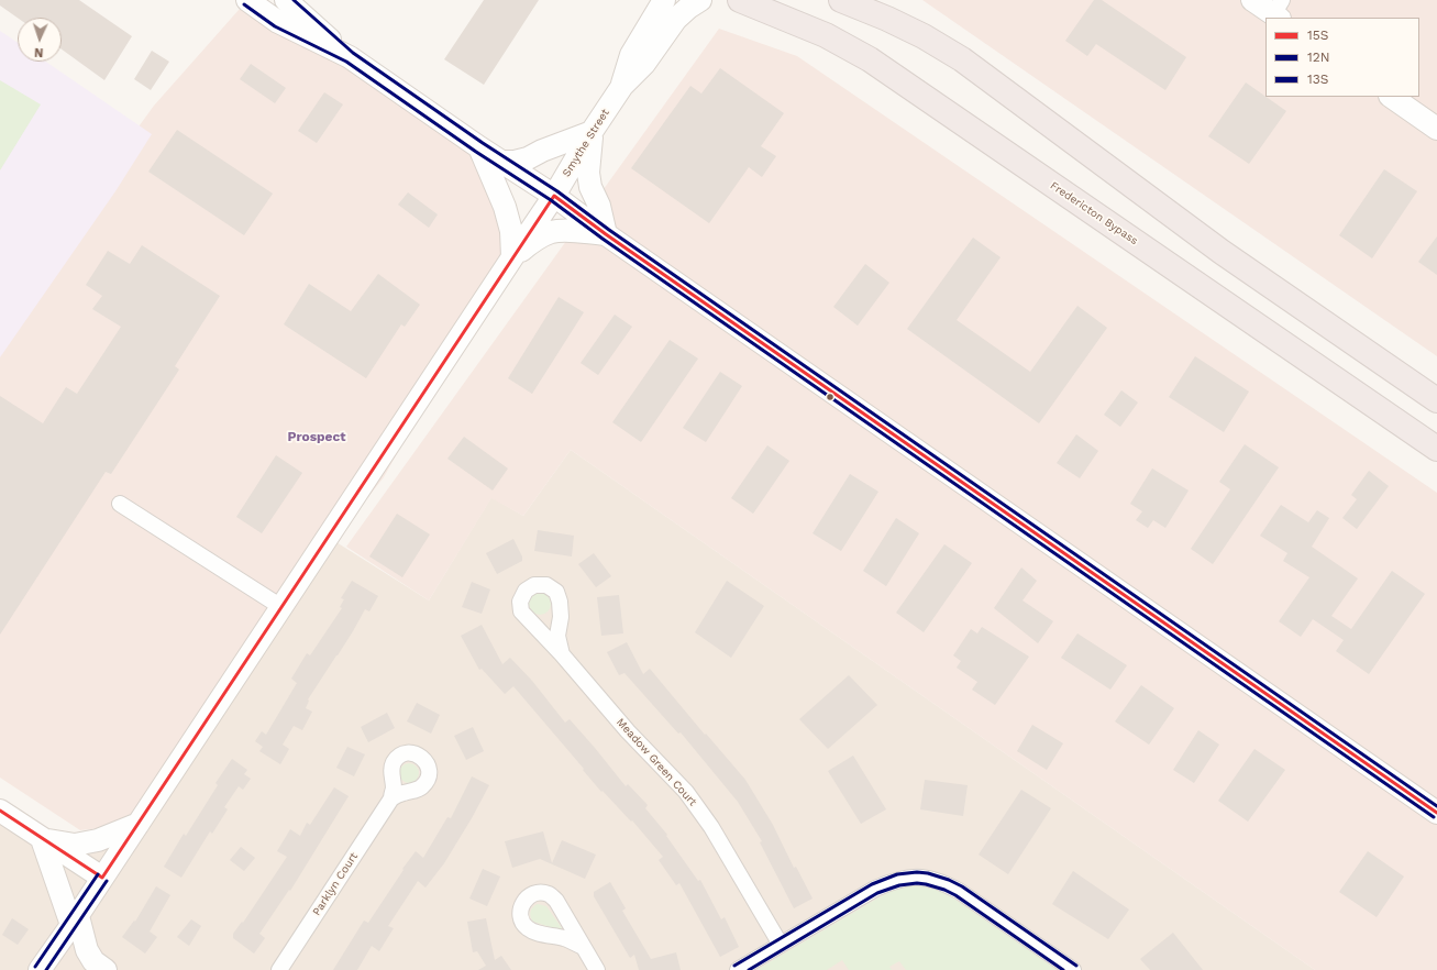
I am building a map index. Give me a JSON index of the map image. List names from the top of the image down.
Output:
{
  "streets": {
    "highway": ["Fredericton Bypass"],
    "main road": ["Smythe Street"],
    "street": ["Meadow Green Court", "Parklyn Court"]
  },
  "districts": ["Prospect"],
  "lines": ["transit line 13S", "transit line 12N", "transit line 15S"],
  "legend": ["15S", "12N", "13S"],
  "north": "bottom"
}
